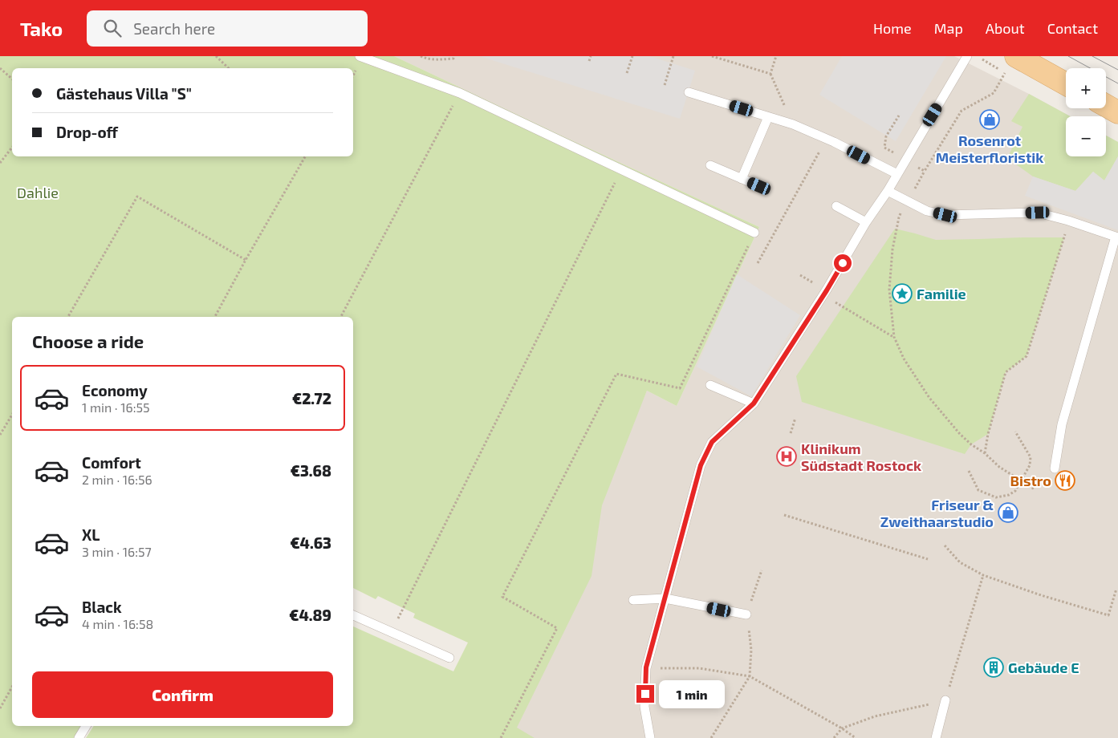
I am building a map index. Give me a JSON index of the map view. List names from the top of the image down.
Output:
{
  "parks": ["Dahlie"],
  "places": {
    "shop": ["Rosenrot Meisterfloristik", "Friseur & Zweithaarstudio"],
    "place": ["Familie"],
    "hospital": ["Klinikum Südstadt Rostock"],
    "restaurant": ["Bistro"],
    "building": ["Gebäude E"]
  },
  "page": {
    "header": "Tako",
    "search": "Search here",
    "nav": [
      "Home",
      "Map",
      "About",
      "Contact"
    ],
    "map_buttons": ["+", "−"],
    "banner": ["Gästehaus Villa \"S\"", "Drop-off"],
    "heading": "Choose a ride",
    "list": [
      {
        "name": "Economy",
        "note": "1 min · 16:55",
        "value": "€2.72"
      },
      {
        "name": "Comfort",
        "note": "2 min · 16:56",
        "value": "€3.68"
      },
      {
        "name": "XL",
        "note": "3 min · 16:57",
        "value": "€4.63"
      },
      {
        "name": "Black",
        "note": "4 min · 16:58",
        "value": "€4.89"
      }
    ],
    "buttons": "Confirm",
    "bubble": "1 min"
  }
}
